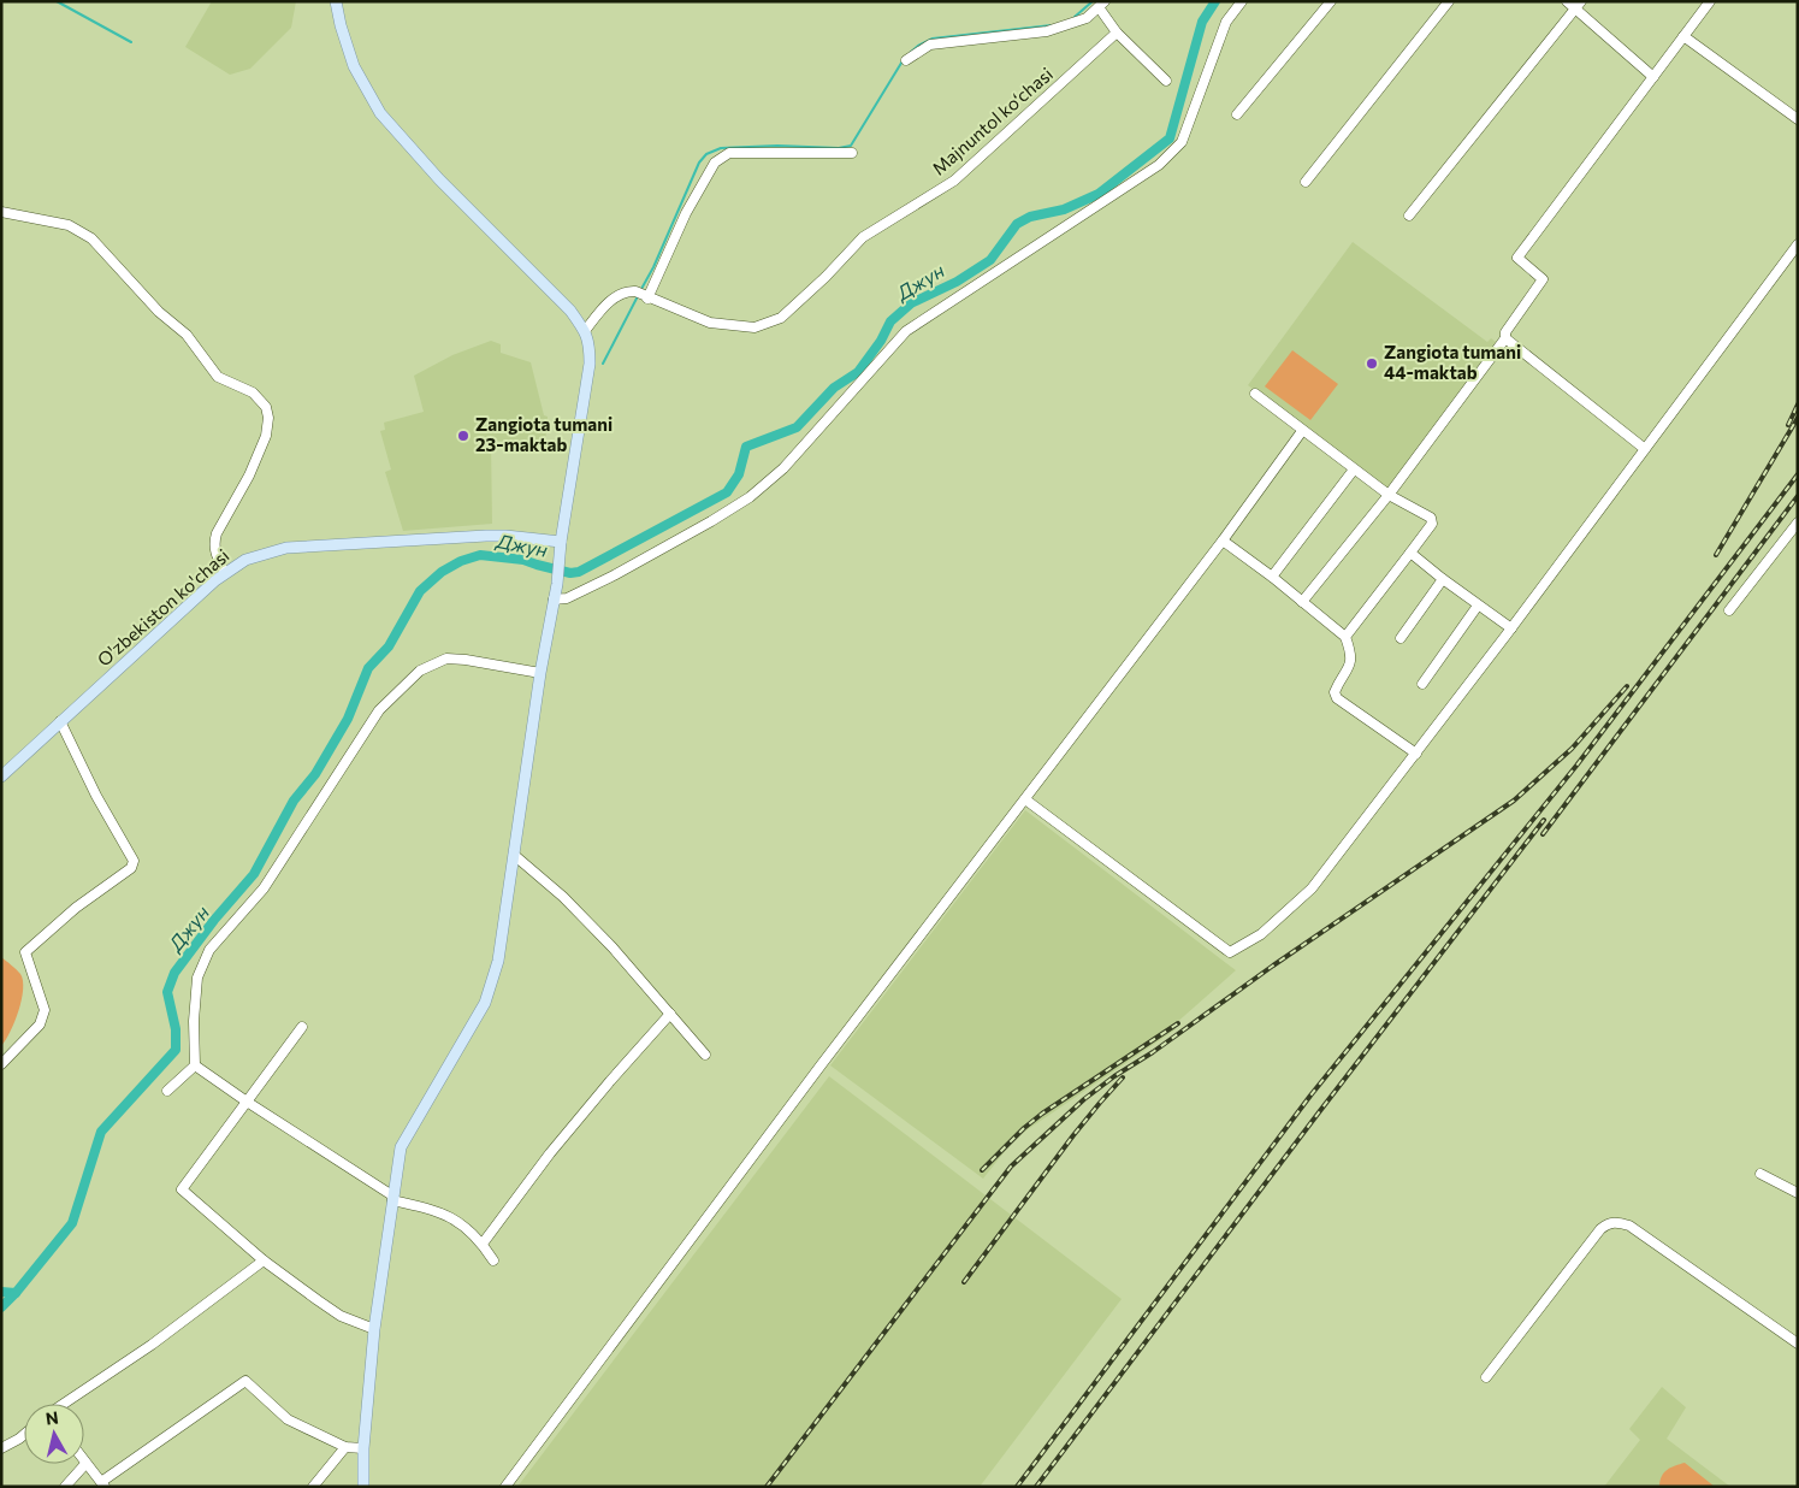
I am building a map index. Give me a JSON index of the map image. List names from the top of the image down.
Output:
{
  "streets": {
    "main road": ["O'zbekiston ko'chasi"],
    "street": ["Majnuntol ko‘chasi"]
  },
  "water": ["Джун"],
  "places": ["Zangiota tumani 44-maktab", "Zangiota tumani 23-maktab"],
  "north": "top"
}
